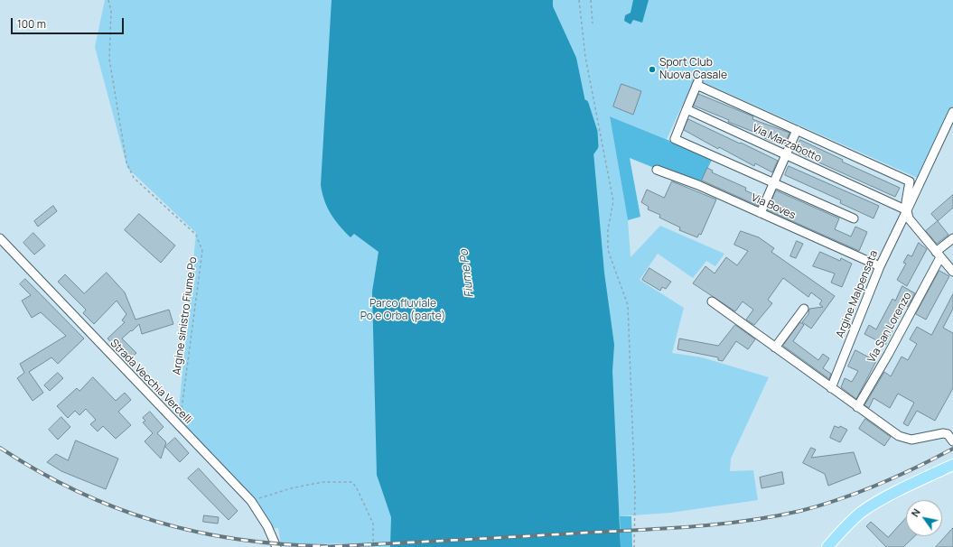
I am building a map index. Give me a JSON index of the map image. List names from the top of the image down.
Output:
{
  "streets": {
    "street": [
      "Via Marzabotto",
      "Via Boves",
      "Argine Malpensata",
      "Via San Lorenzo",
      "Strada Vecchia Vercelli"
    ],
    "path": ["Argine sinistro Fiume Po"]
  },
  "crossings": [
    ["Via Marzabotto", "Argine Malpensata"],
    ["Via Boves", "Argine Malpensata"],
    ["Argine sinistro Fiume Po", "Strada Vecchia Vercelli"]
  ],
  "water": ["Fiume Po"],
  "parks": ["Parco fluviale Po e Orba (parte)"],
  "places": ["Sport Club Nuova Casale"],
  "scale_bar": "100 m",
  "north": "top left"
}
